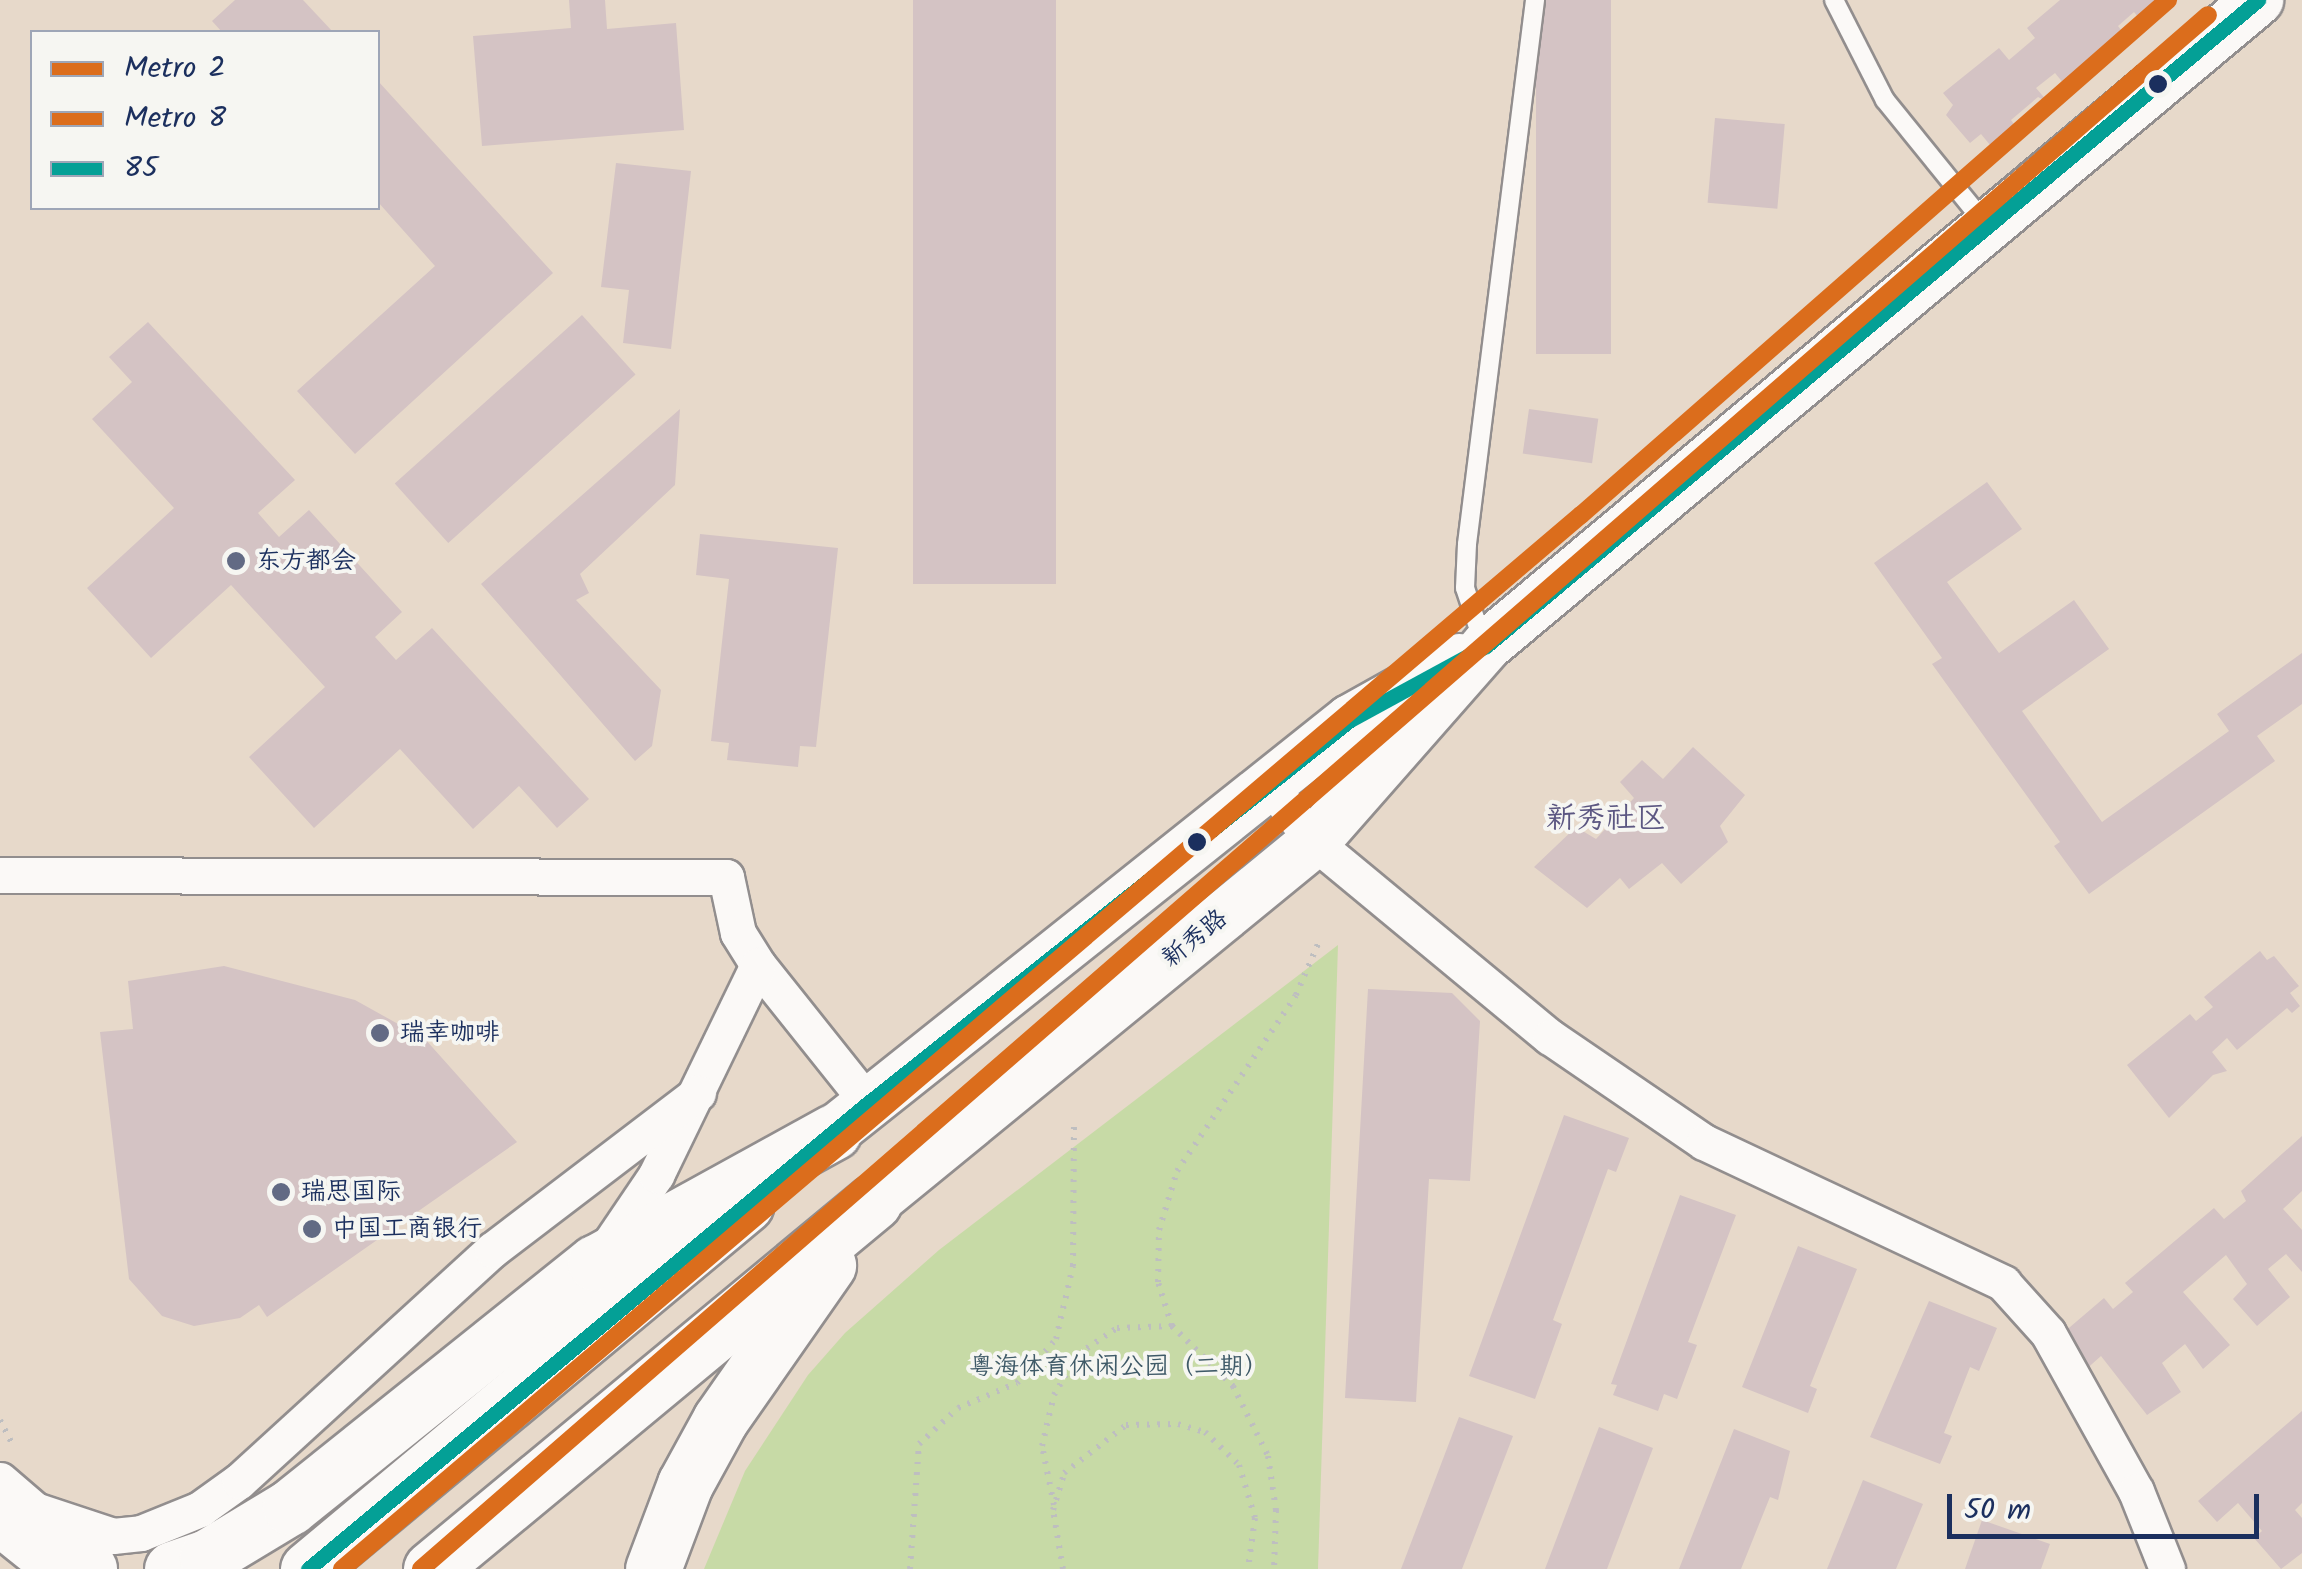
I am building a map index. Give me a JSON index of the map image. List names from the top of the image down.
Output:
{
  "streets": {
    "main road": ["新秀路"]
  },
  "districts": ["新秀社区"],
  "parks": ["粤海体育休闲公园（二期）"],
  "places": [
    "东方都会",
    "瑞幸咖啡",
    "瑞思国际",
    "中国工商银行"
  ],
  "lines": ["metro line 2", "transit line 85", "metro line 8"],
  "legend": ["Metro 2", "Metro 8", "85"],
  "scale_bar": "50 m"
}
